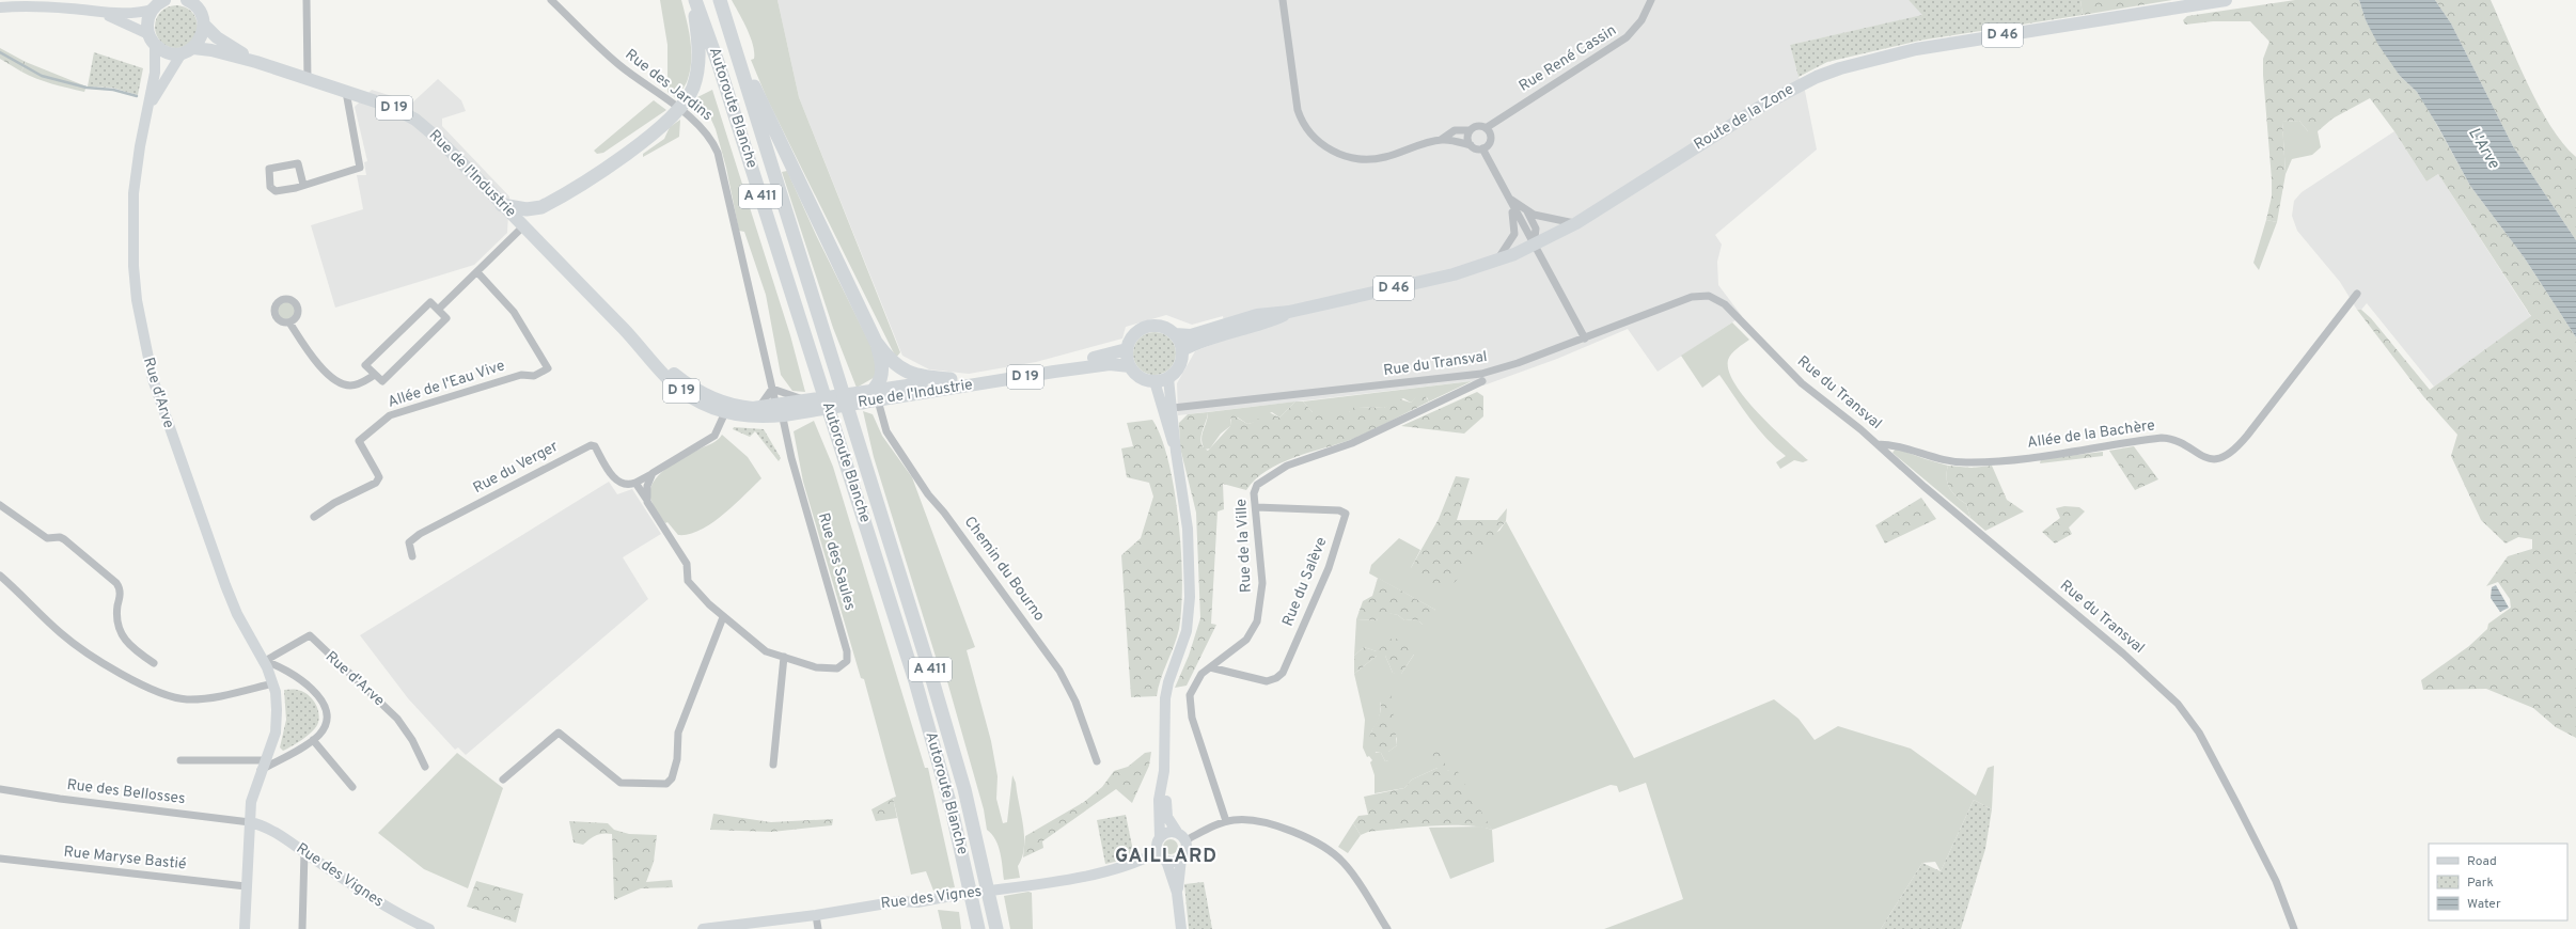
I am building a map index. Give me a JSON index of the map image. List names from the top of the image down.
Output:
{
  "streets": {
    "highway": ["Autoroute Blanche", "A 411"],
    "main road": [
      "D 46",
      "D 19",
      "Route de la Zone",
      "Rue de l'Industrie"
    ],
    "street": [
      "Rue René Cassin",
      "Rue des Jardins",
      "Rue du Transval",
      "Allée de l'Eau Vive",
      "Rue d'Arve",
      "Allée de la Bachère",
      "Rue du Verger",
      "Rue de la Ville",
      "Rue des Saules",
      "Chemin du Bourno",
      "Rue du Salève",
      "Rue des Bellosses",
      "Rue Maryse Bastié",
      "Rue des Vignes"
    ]
  },
  "crossings": [
    ["Rue des Jardins", "Rue de l'Industrie"],
    ["Rue des Jardins", "Rue des Saules"],
    ["Autoroute Blanche", "Rue de l'Industrie"],
    ["Route de la Zone", "Rue de l'Industrie"],
    ["Rue de l'Industrie", "Rue d'Arve"],
    ["Rue de l'Industrie", "Rue des Saules"],
    ["Rue de l'Industrie", "Chemin du Bourno"],
    ["Rue du Transval", "Allée de la Bachère"],
    ["Rue d'Arve", "Rue des Bellosses"],
    ["Rue d'Arve", "Rue Maryse Bastié"],
    ["Rue d'Arve", "Rue des Vignes"],
    ["Rue de la Ville", "Rue du Salève"],
    ["Rue des Bellosses", "Rue des Vignes"]
  ],
  "districts": ["GAILLARD"],
  "water": ["L'Arve"],
  "legend": ["Road", "Park", "Water"]
}
